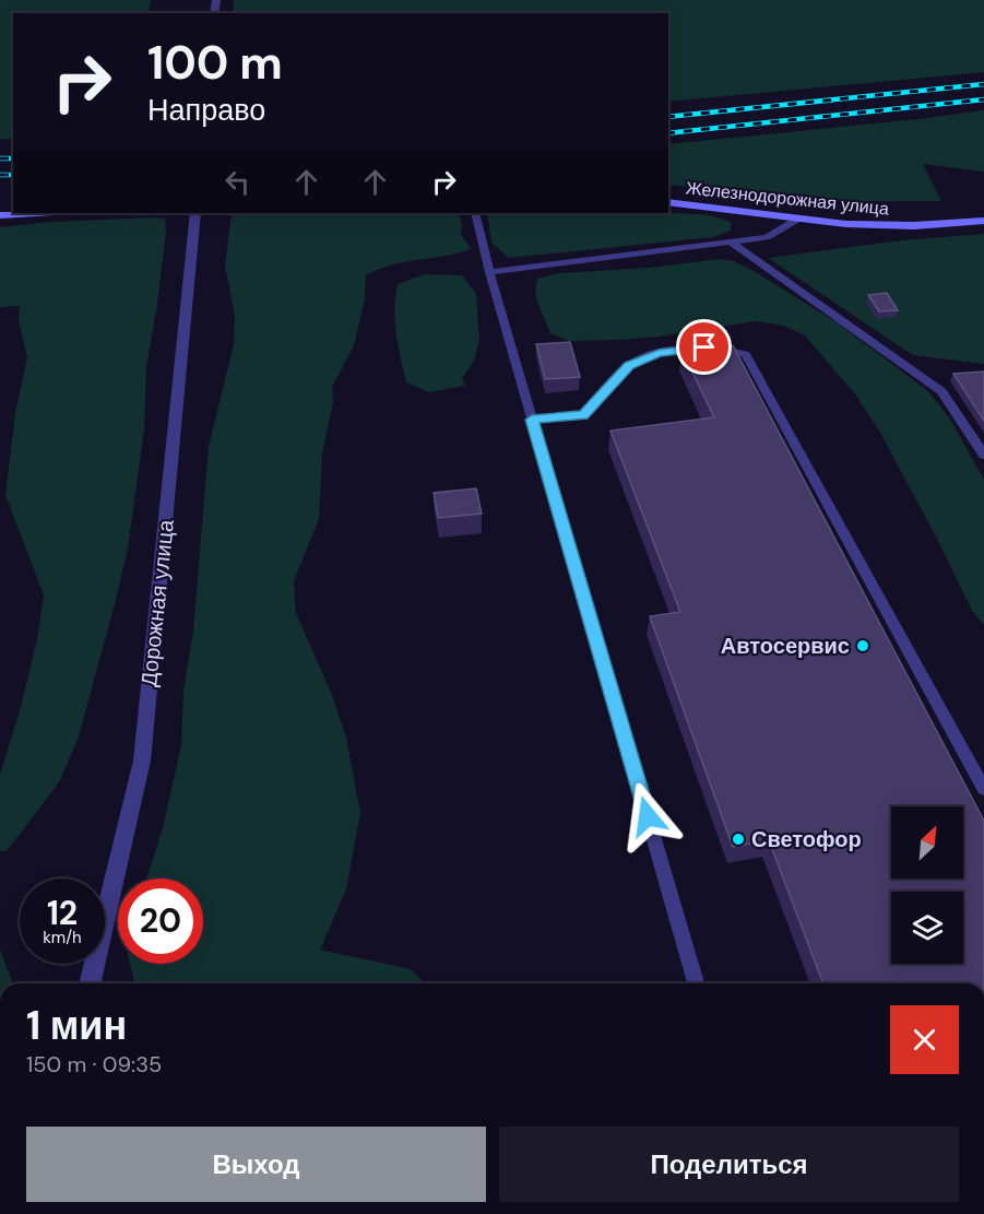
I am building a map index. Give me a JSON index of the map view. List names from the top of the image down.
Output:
{
  "streets": {
    "main road": ["Железнодорожная улица"],
    "street": ["Дорожная улица"]
  },
  "places": ["Автосервис", "Светофор"],
  "north": "top right",
  "page": {
    "turn": ["100 m", "Направо"],
    "speed": "12 km/h",
    "limit": "20",
    "heading": ["1 мин", "150 m · 09:35"],
    "buttons": ["Выход", "Поделиться"]
  }
}
